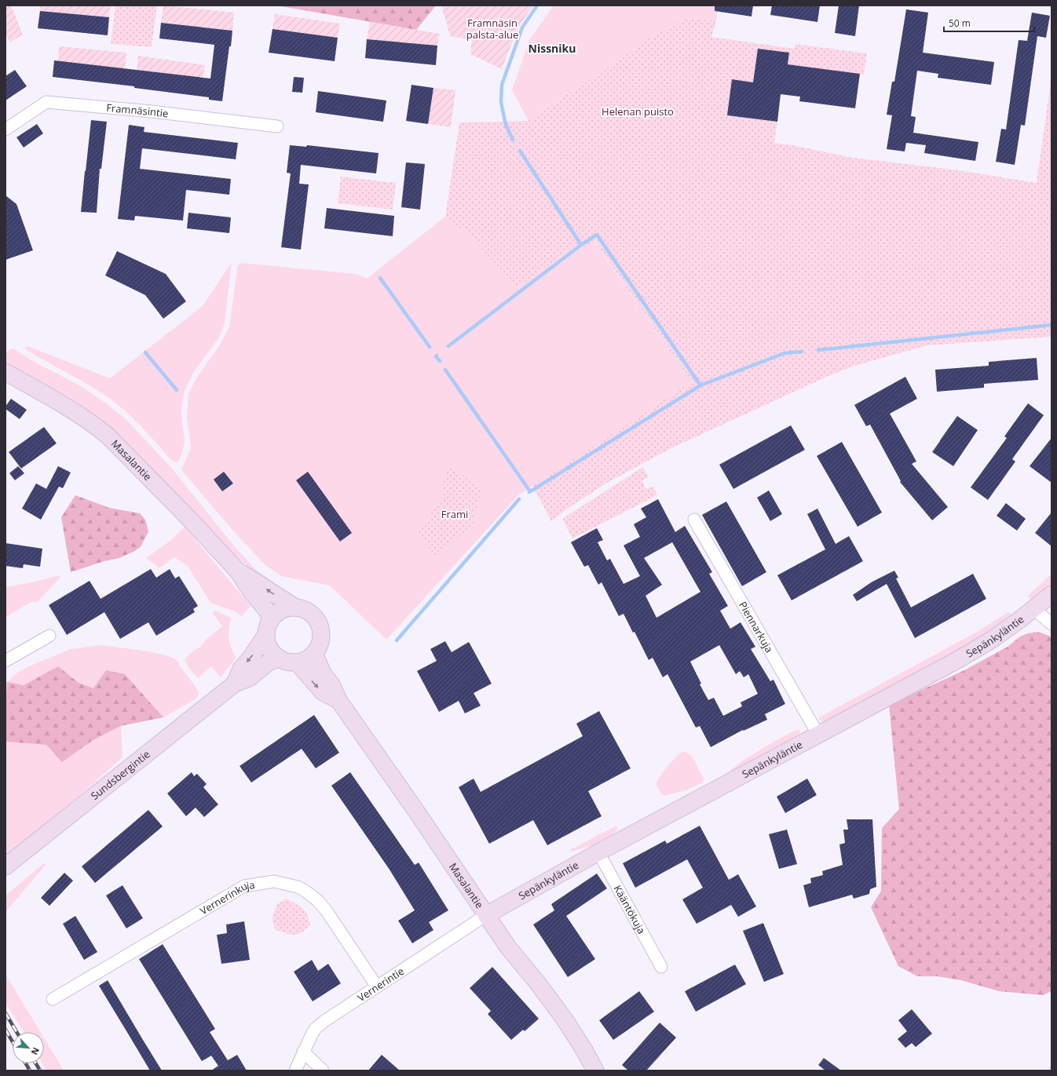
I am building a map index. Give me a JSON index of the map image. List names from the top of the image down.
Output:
{
  "streets": {
    "street": [
      "Framnäsintie",
      "Masalantie",
      "Piennarkuja",
      "Sepänkyläntie",
      "Sundsbergintie",
      "Vernerinkuja",
      "Kääntökuja",
      "Vernerintie"
    ]
  },
  "crossings": [
    ["Masalantie", "Sepänkyläntie"],
    ["Masalantie", "Sundsbergintie"],
    ["Masalantie", "Vernerintie"],
    ["Piennarkuja", "Sepänkyläntie"],
    ["Sepänkyläntie", "Kääntökuja"],
    ["Sepänkyläntie", "Vernerintie"],
    ["Vernerinkuja", "Vernerintie"]
  ],
  "districts": ["Nissniku"],
  "parks": ["Framnäsin palsta-alue", "Helenan puisto", "Frami"],
  "scale_bar": "50 m",
  "north": "bottom right"
}
